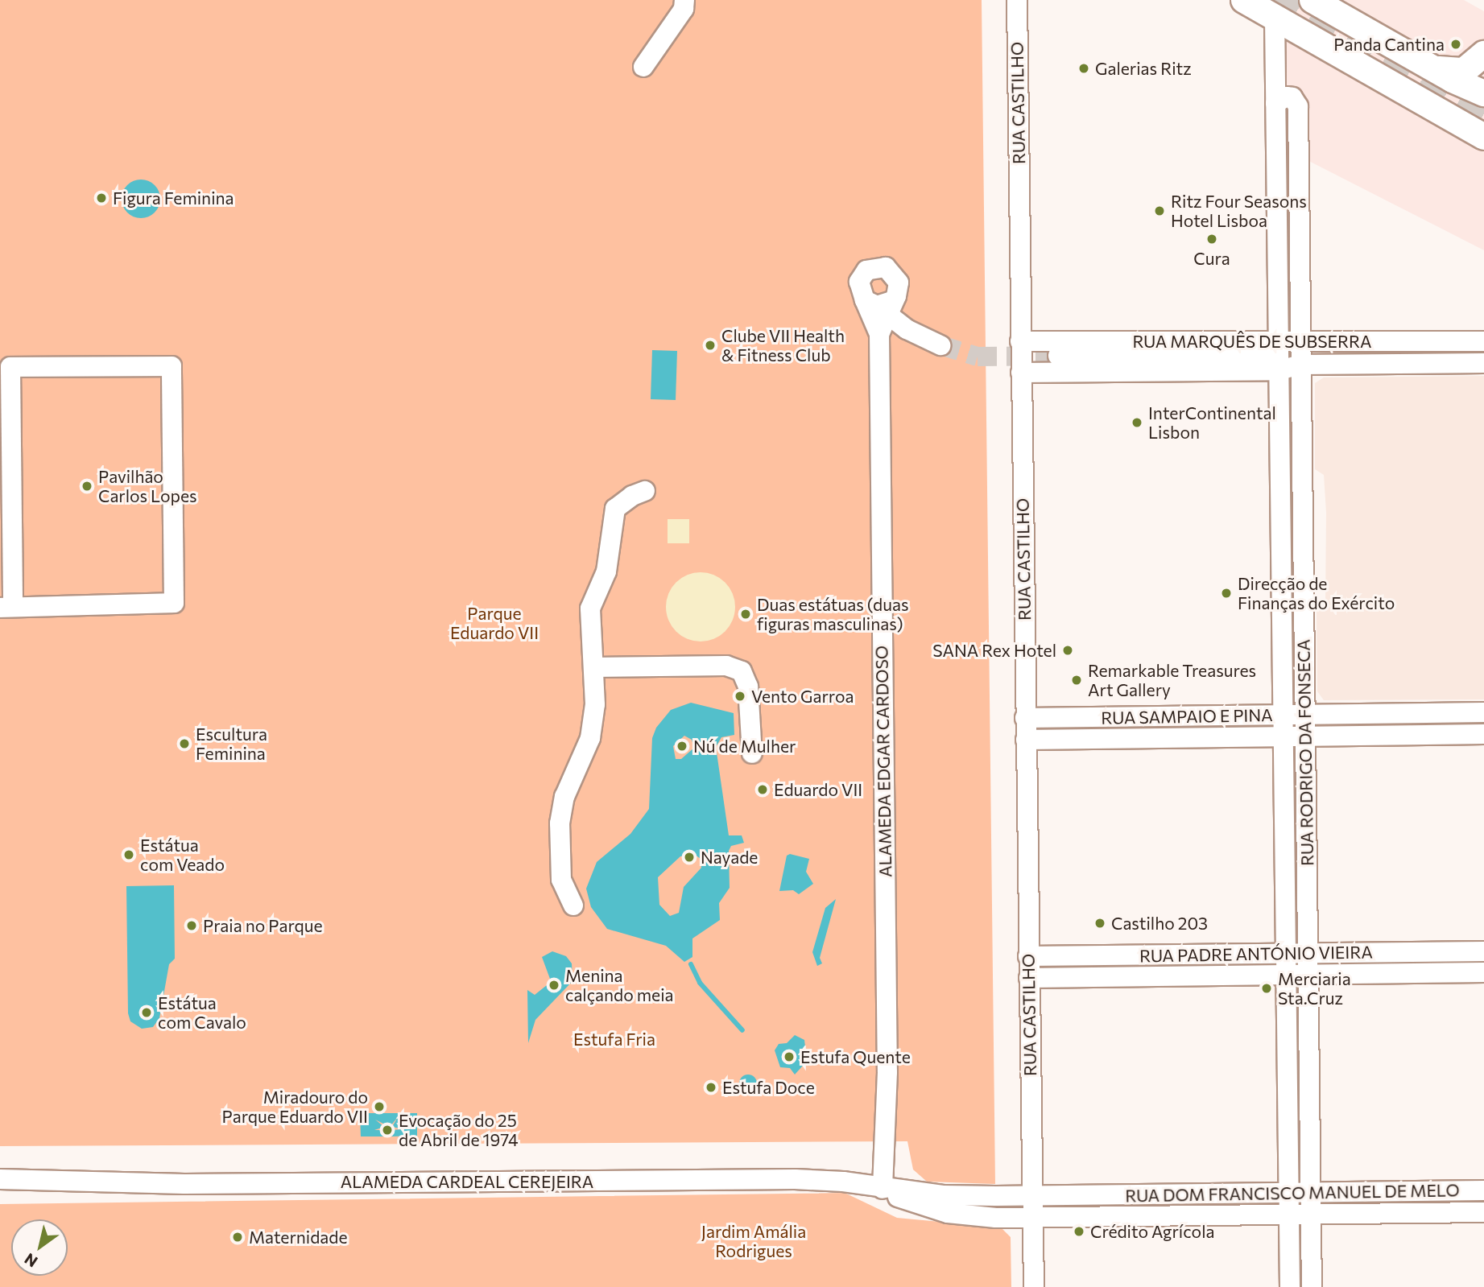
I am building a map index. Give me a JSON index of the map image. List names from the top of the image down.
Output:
{
  "streets": {
    "street": [
      "RUA CASTILHO",
      "RUA MARQUÊS DE SUBSERRA",
      "RUA SAMPAIO E PINA",
      "RUA RODRIGO DA FONSECA",
      "ALAMEDA EDGAR CARDOSO",
      "RUA PADRE ANTÓNIO VIEIRA",
      "ALAMEDA CARDEAL CEREJEIRA",
      "RUA DOM FRANCISCO MANUEL DE MELO"
    ]
  },
  "crossings": [
    ["RUA CASTILHO", "RUA MARQUÊS DE SUBSERRA"],
    ["RUA CASTILHO", "RUA SAMPAIO E PINA"],
    ["RUA CASTILHO", "RUA PADRE ANTÓNIO VIEIRA"],
    ["RUA CASTILHO", "RUA DOM FRANCISCO MANUEL DE MELO"],
    ["RUA MARQUÊS DE SUBSERRA", "RUA RODRIGO DA FONSECA"],
    ["RUA SAMPAIO E PINA", "RUA RODRIGO DA FONSECA"],
    ["RUA RODRIGO DA FONSECA", "RUA PADRE ANTÓNIO VIEIRA"],
    ["RUA RODRIGO DA FONSECA", "RUA DOM FRANCISCO MANUEL DE MELO"],
    ["ALAMEDA EDGAR CARDOSO", "ALAMEDA CARDEAL CEREJEIRA"],
    ["ALAMEDA EDGAR CARDOSO", "RUA DOM FRANCISCO MANUEL DE MELO"],
    ["ALAMEDA CARDEAL CEREJEIRA", "RUA DOM FRANCISCO MANUEL DE MELO"]
  ],
  "parks": ["Parque Eduardo VII", "Estufa Fria", "Jardim Amália Rodrigues"],
  "places": [
    "Panda Cantina",
    "Galerias Ritz",
    "Figura Feminina",
    "Ritz Four Seasons Hotel Lisboa",
    "Cura",
    "Clube VII Health & Fitness Club",
    "InterContinental Lisbon",
    "Pavilhão Carlos Lopes",
    "Direcção de Finanças do Exército",
    "Duas estátuas (duas figuras masculinas)",
    "SANA Rex Hotel",
    "Remarkable Treasures Art Gallery",
    "Vento Garroa",
    "Escultura Feminina",
    "Nú de Mulher",
    "Eduardo VII",
    "Estátua com Veado",
    "Nayade",
    "Castilho 203",
    "Praia no Parque",
    "Menina calçando meia",
    "Merciaria Sta.Cruz",
    "Estátua com Cavalo",
    "Estufa Quente",
    "Estufa Doce",
    "Miradouro do Parque Eduardo VII",
    "Evocação do 25 de Abril de 1974",
    "Crédito Agrícola",
    "Maternidade"
  ],
  "north": "bottom left"
}
